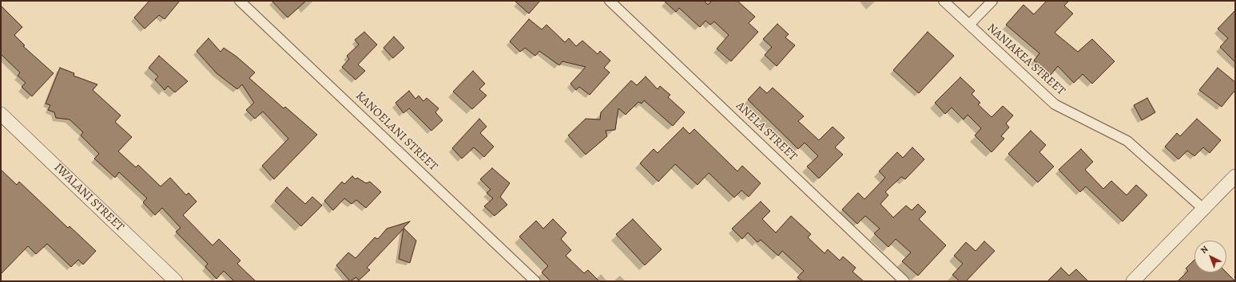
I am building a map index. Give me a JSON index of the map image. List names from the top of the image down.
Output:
{
  "streets": {
    "street": [
      "NANIAKEA STREET",
      "KANOELANI STREET",
      "ANELA STREET",
      "IWALANI STREET"
    ]
  },
  "north": "top left"
}
